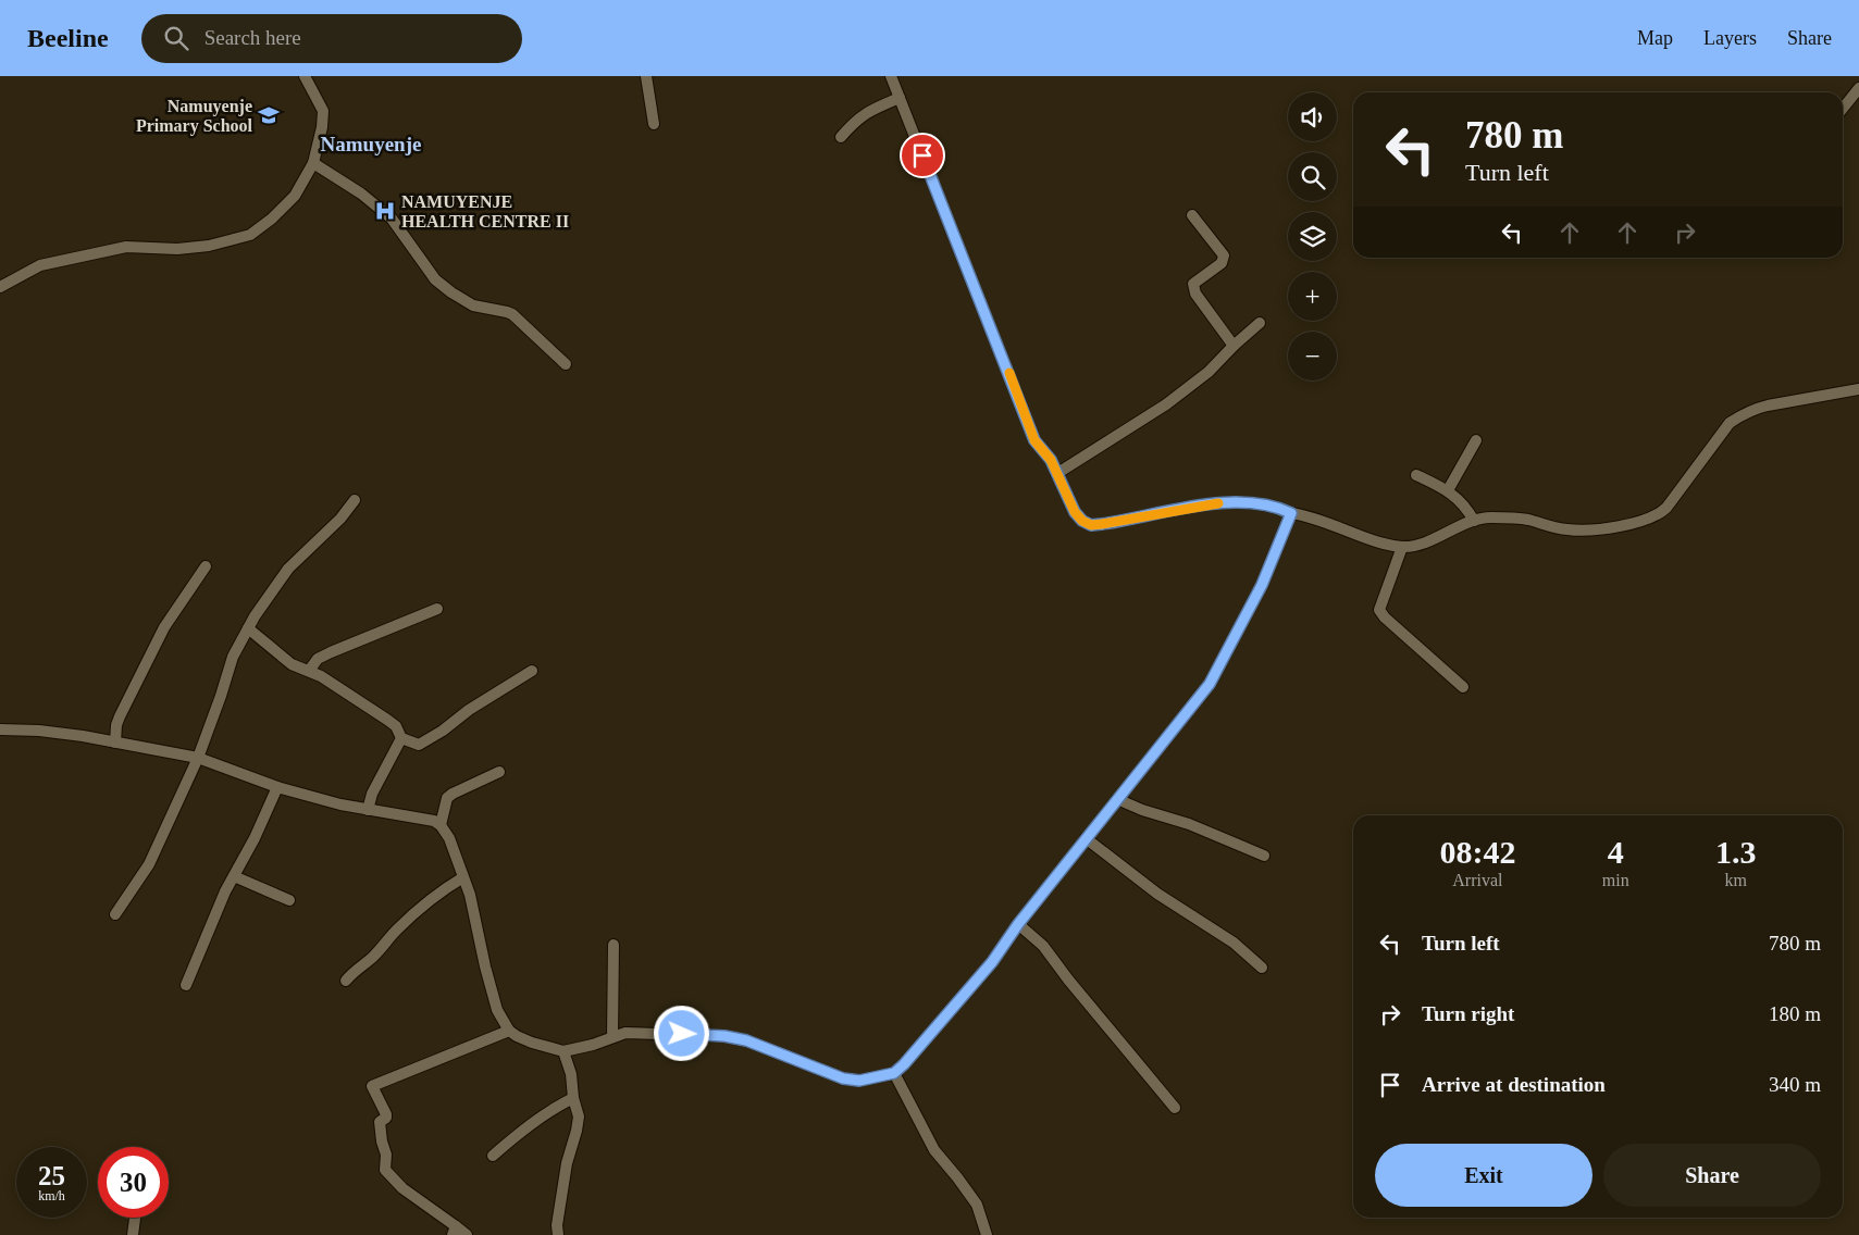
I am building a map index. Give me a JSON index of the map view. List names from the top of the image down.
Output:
{
  "districts": ["Namuyenje"],
  "places": {
    "school or university": ["Namuyenje Primary School"],
    "hospital": ["NAMUYENJE HEALTH CENTRE II"]
  },
  "page": {
    "header": "Beeline",
    "search": "Search here",
    "nav": ["Map", "Layers", "Share"],
    "map_buttons": ["+", "−"],
    "turn": ["780 m", "Turn left"],
    "eta": [
      "08:42",
      "Arrival",
      "4",
      "min",
      "1.3",
      "km"
    ],
    "list": [
      {
        "name": "Turn left",
        "value": "780 m"
      },
      {
        "name": "Turn right",
        "value": "180 m"
      },
      {
        "name": "Arrive at destination",
        "value": "340 m"
      }
    ],
    "buttons": ["Exit", "Share"],
    "speed": "25 km/h",
    "limit": "30"
  }
}
